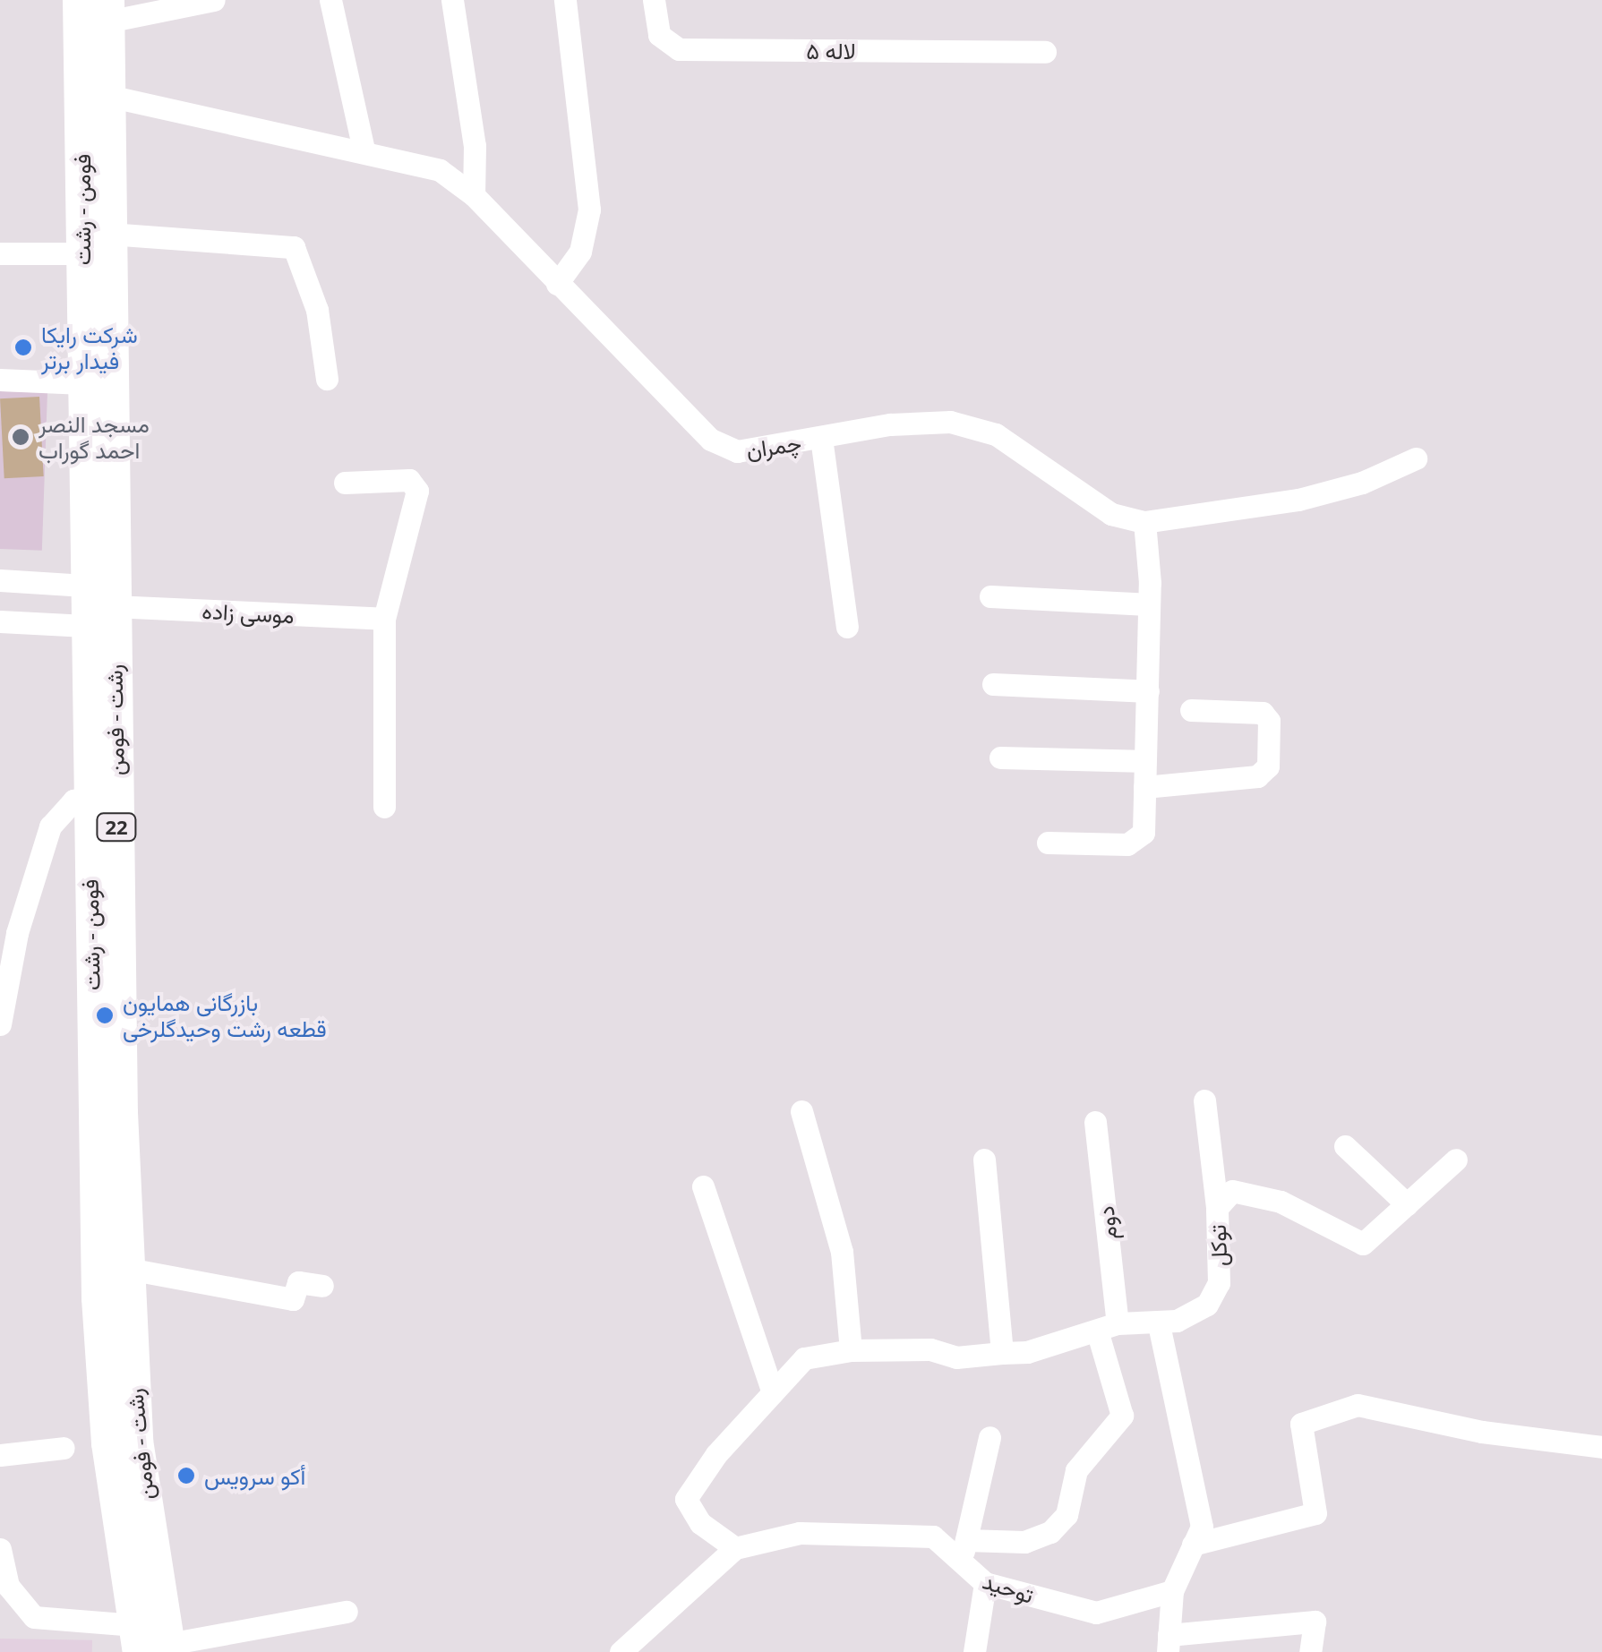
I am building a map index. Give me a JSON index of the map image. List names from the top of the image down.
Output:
{
  "streets": {
    "highway": ["فومن - رشت", "رشت - فومن", "22"],
    "street": [
      "لاله ۵",
      "چمران",
      "موسی زاده",
      "دوم",
      "توکل",
      "توحید"
    ]
  },
  "crossings": [
    ["فومن - رشت", "رشت - فومن"],
    ["چمران", "رشت - فومن"],
    ["موسی زاده", "رشت - فومن"],
    ["دوم", "توکل"],
    ["توکل", "توحید"]
  ],
  "places": [
    "شرکت رایکا فیدار برتر",
    "مسجد النصر احمد گوراب",
    "بازرگانی همایون قطعه رشت وحیدگلرخی",
    "أکو سرویس"
  ]
}
